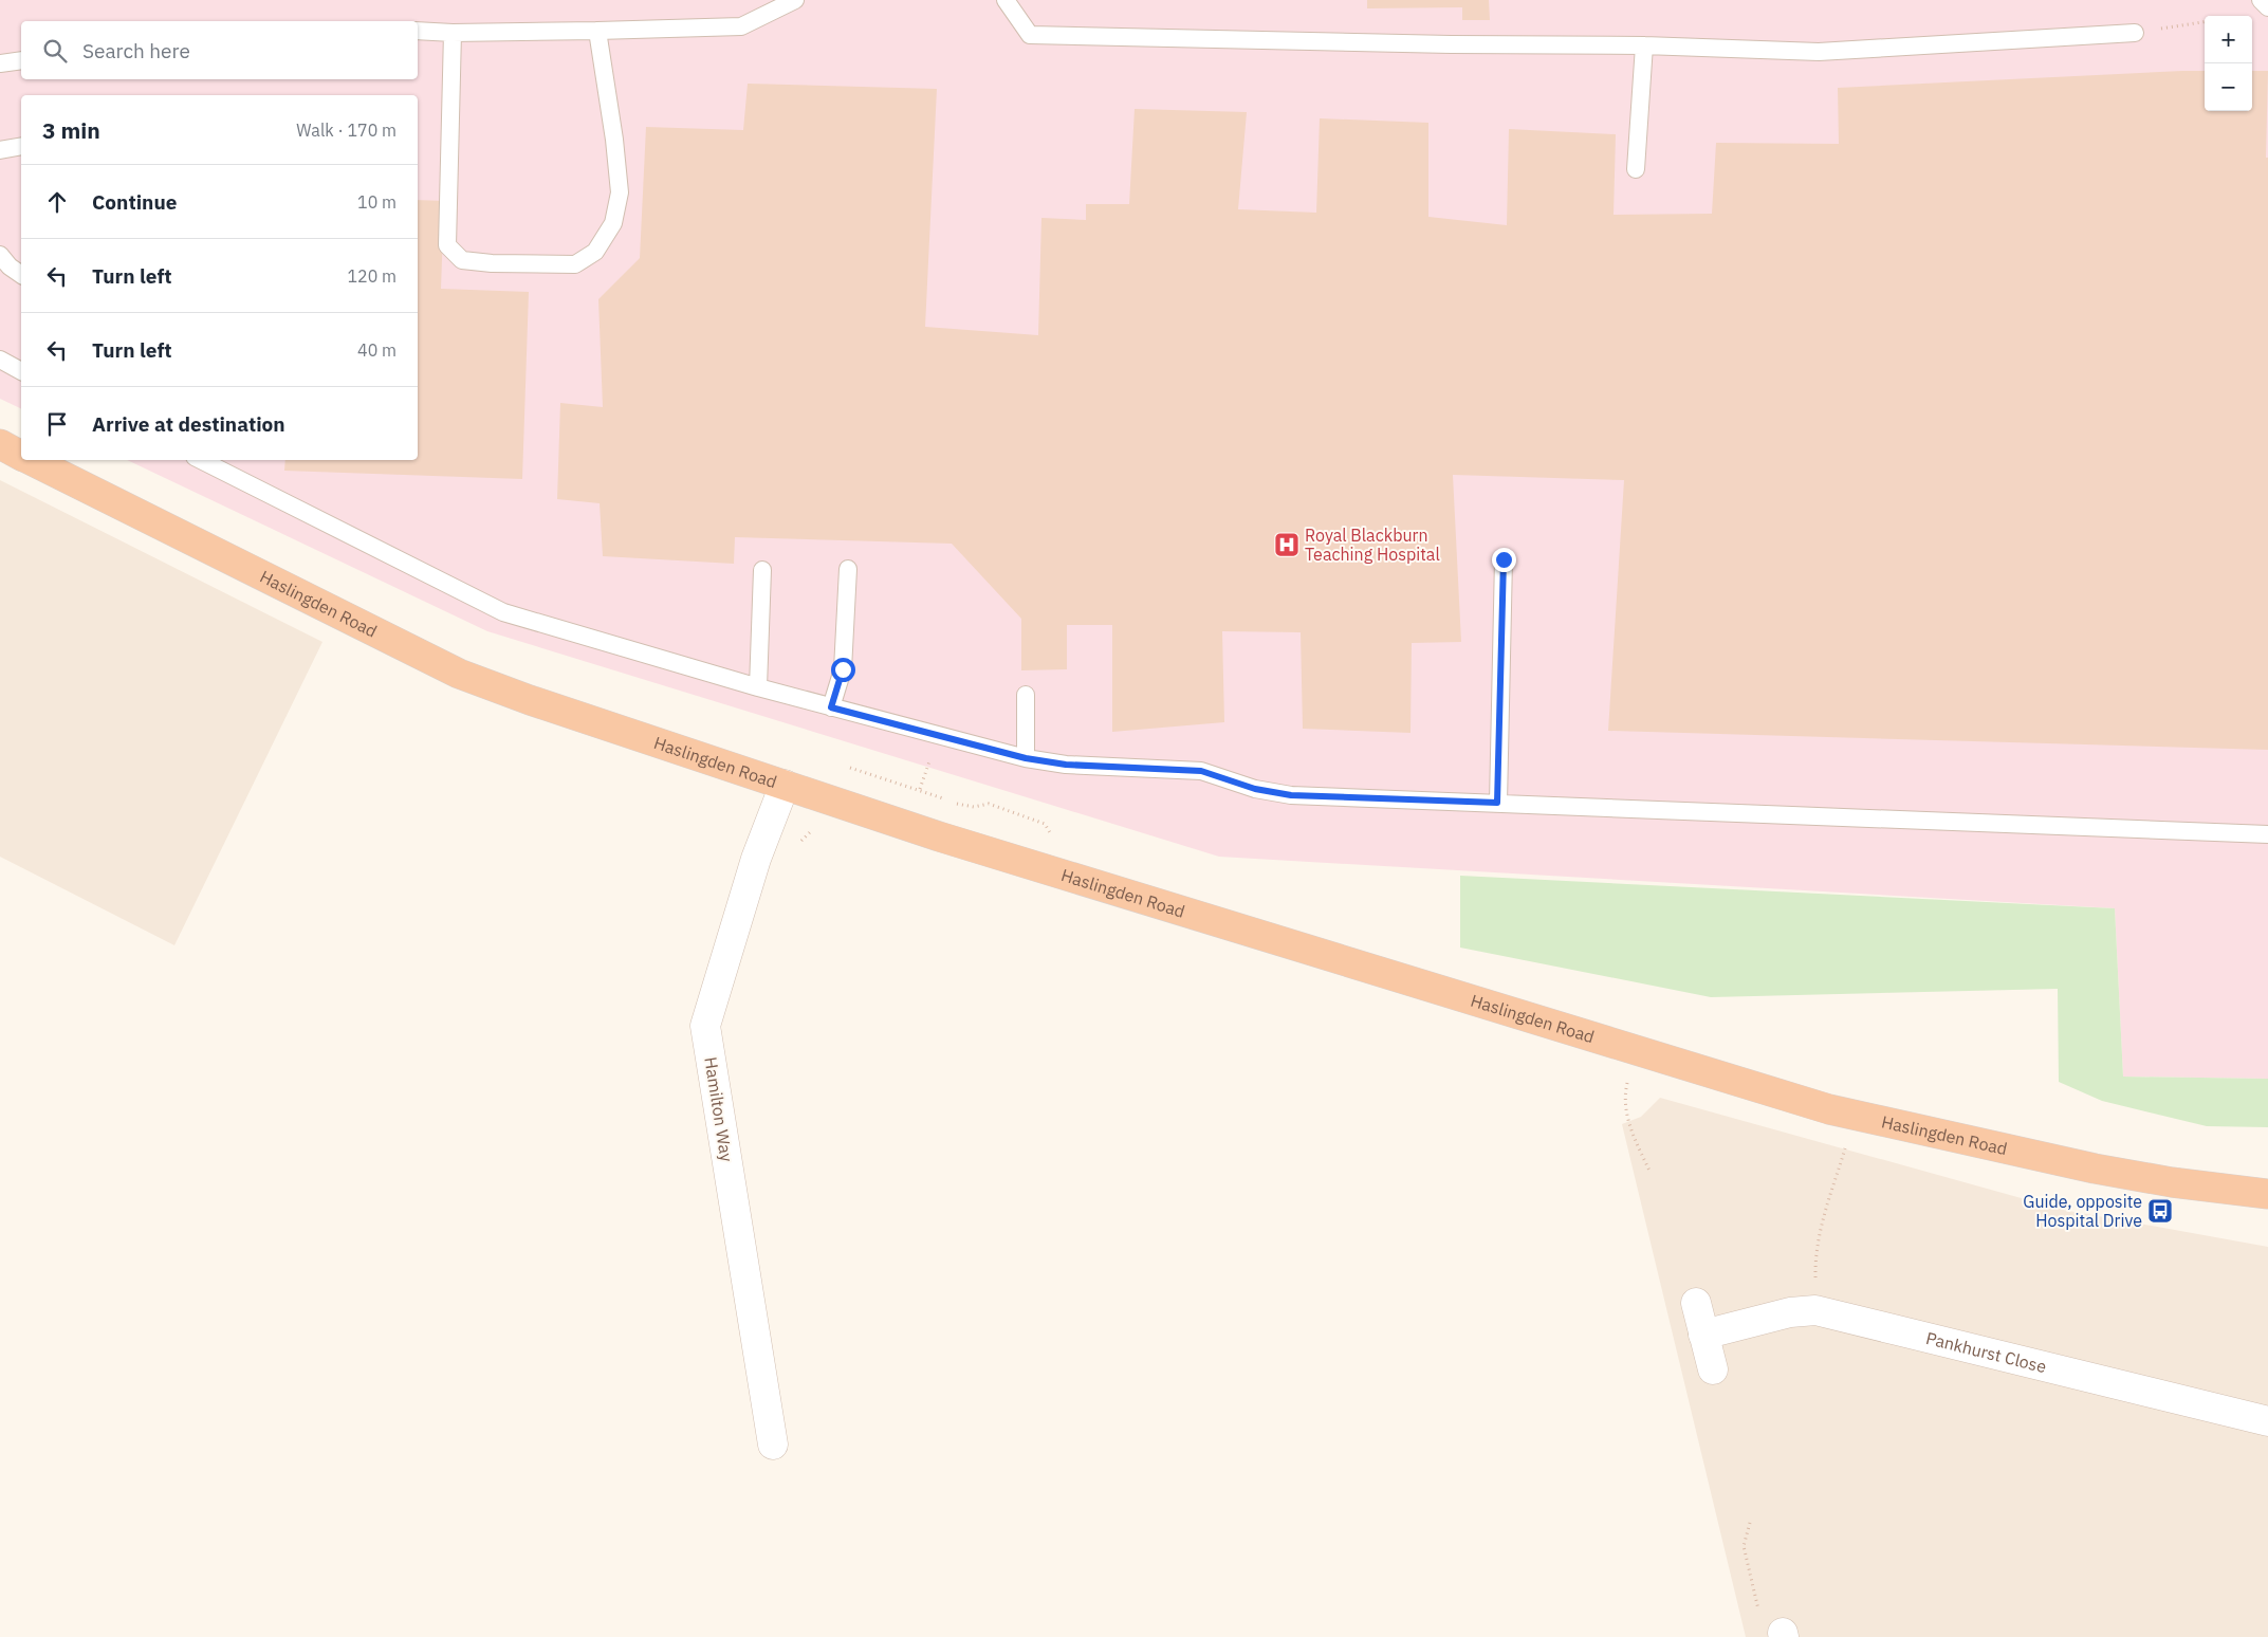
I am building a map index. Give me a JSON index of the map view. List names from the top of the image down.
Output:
{
  "streets": {
    "highway": ["Haslingden Road"],
    "street": ["Hamilton Way", "Pankhurst Close"]
  },
  "crossings": [
    ["Haslingden Road", "Hamilton Way"]
  ],
  "places": {
    "hospital": ["Royal Blackburn Teaching Hospital"],
    "bus stop": ["Guide, opposite Hospital Drive"]
  },
  "page": {
    "map_buttons": ["+", "−"],
    "search": "Search here",
    "heading": ["3 min", "Walk · 170 m"],
    "list": [
      ["Continue", "10 m"],
      ["Turn left", "120 m"],
      ["Turn left", "40 m"],
      "Arrive at destination"
    ]
  }
}
